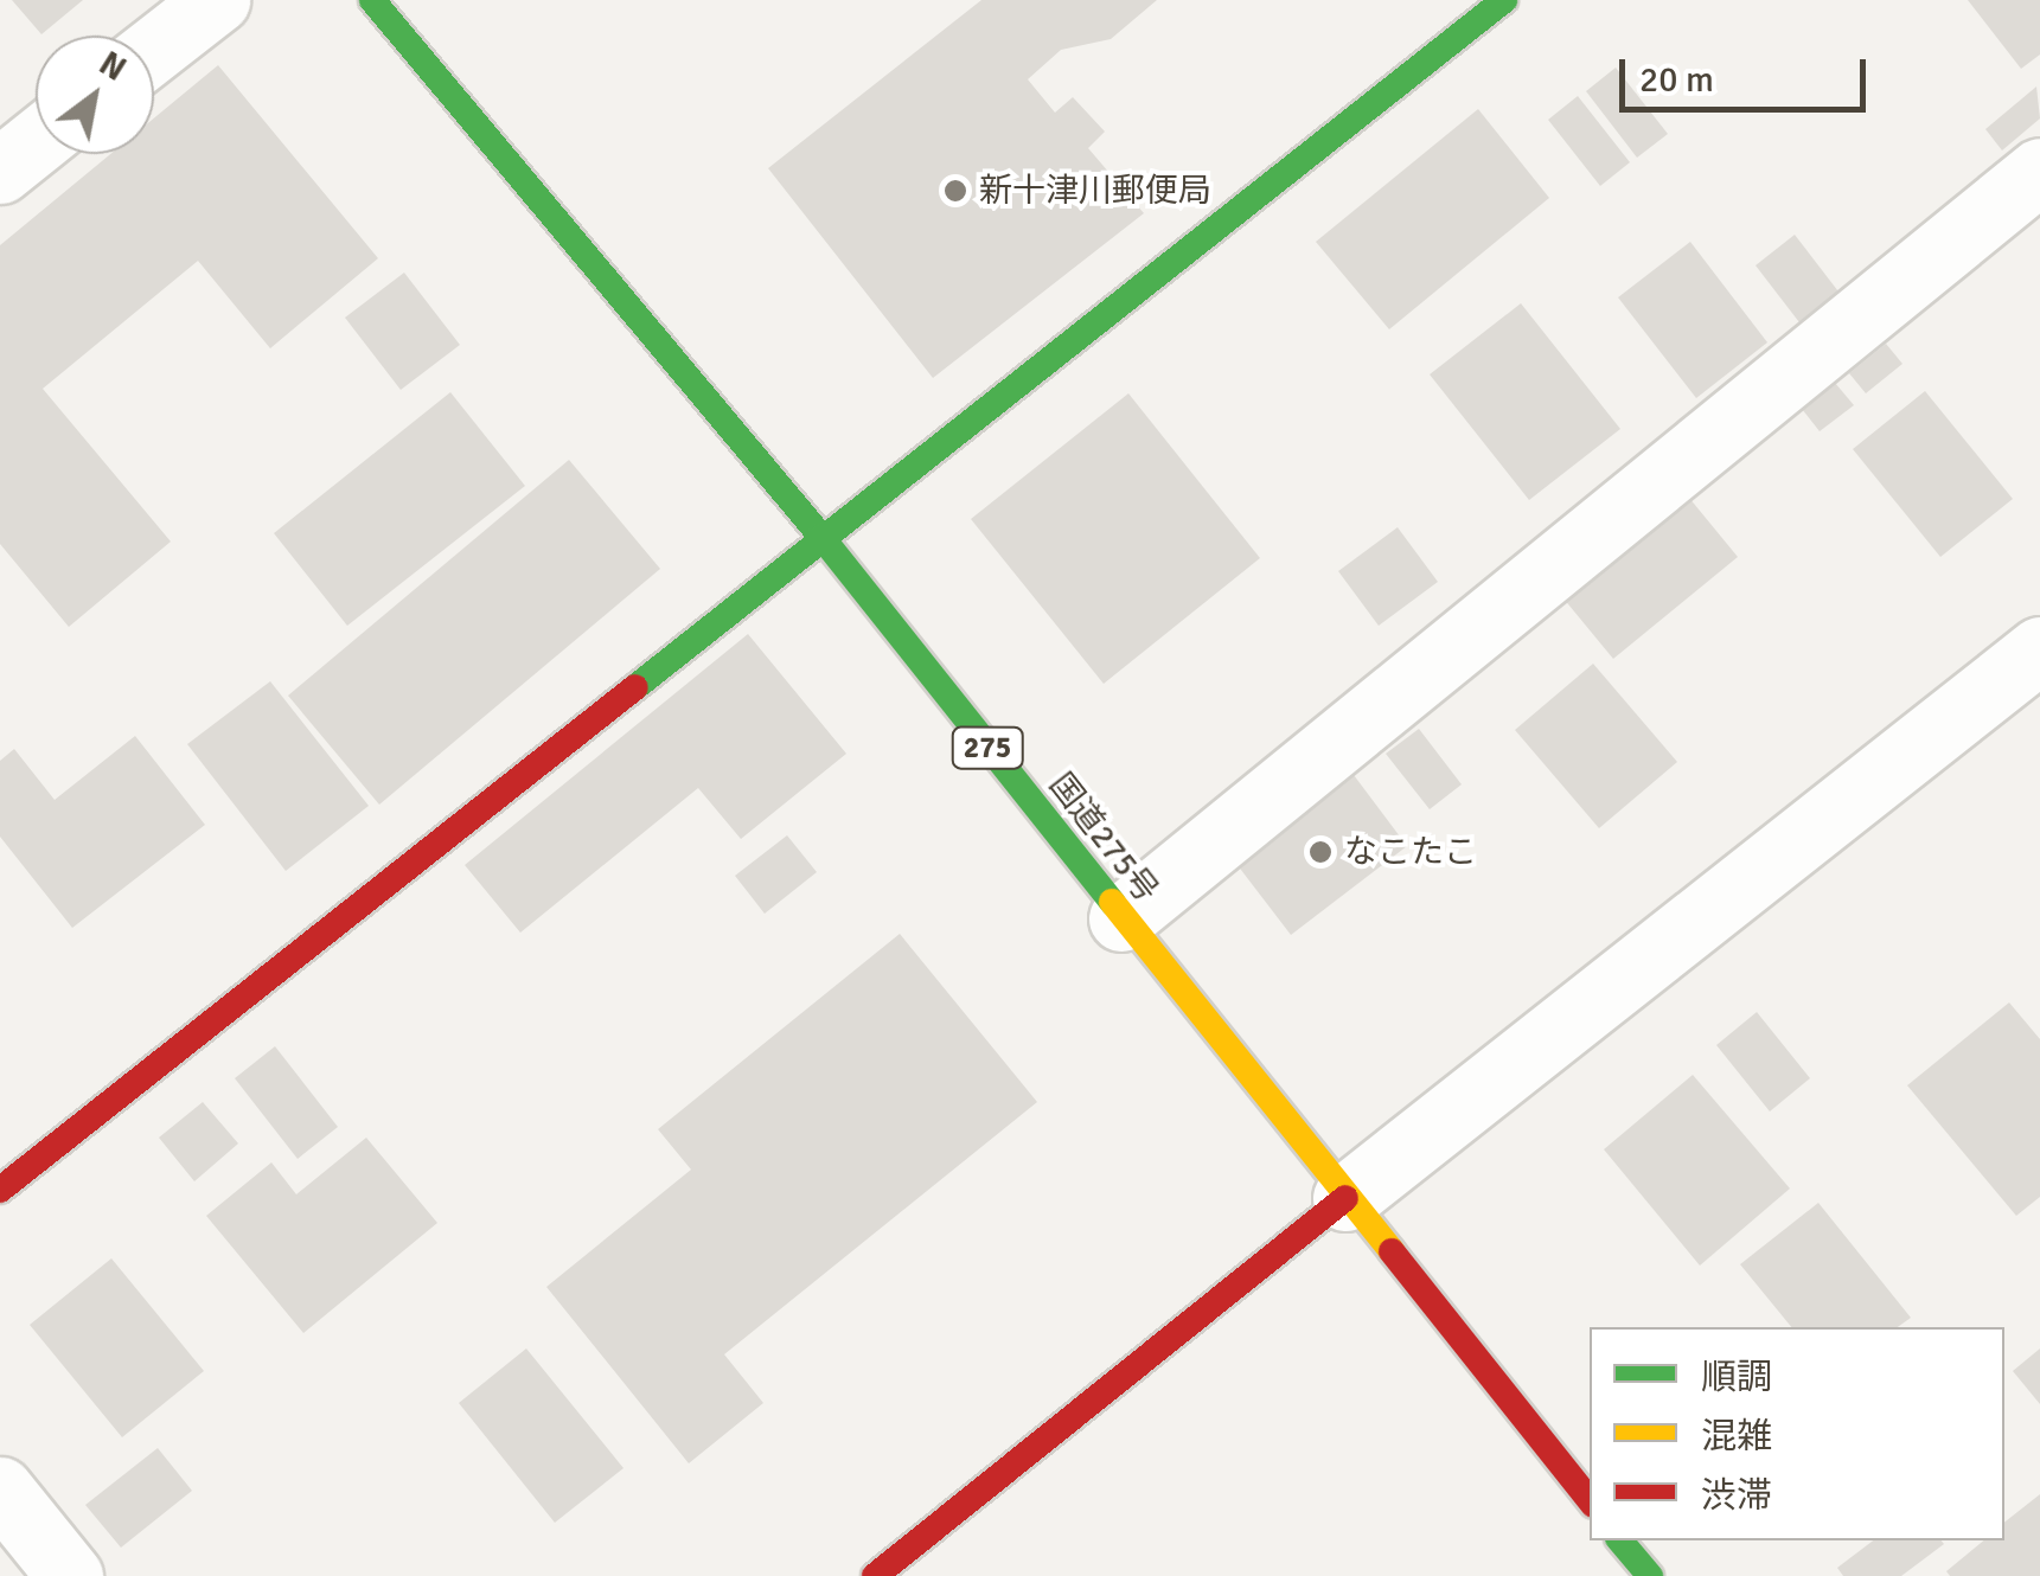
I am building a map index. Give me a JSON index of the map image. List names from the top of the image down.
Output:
{
  "streets": {
    "main road": ["275", "国道275号"]
  },
  "places": ["新十津川郵便局", "なこたこ"],
  "legend": ["順調", "混雑", "渋滞"],
  "scale_bar": "20 m",
  "north": "top right"
}
